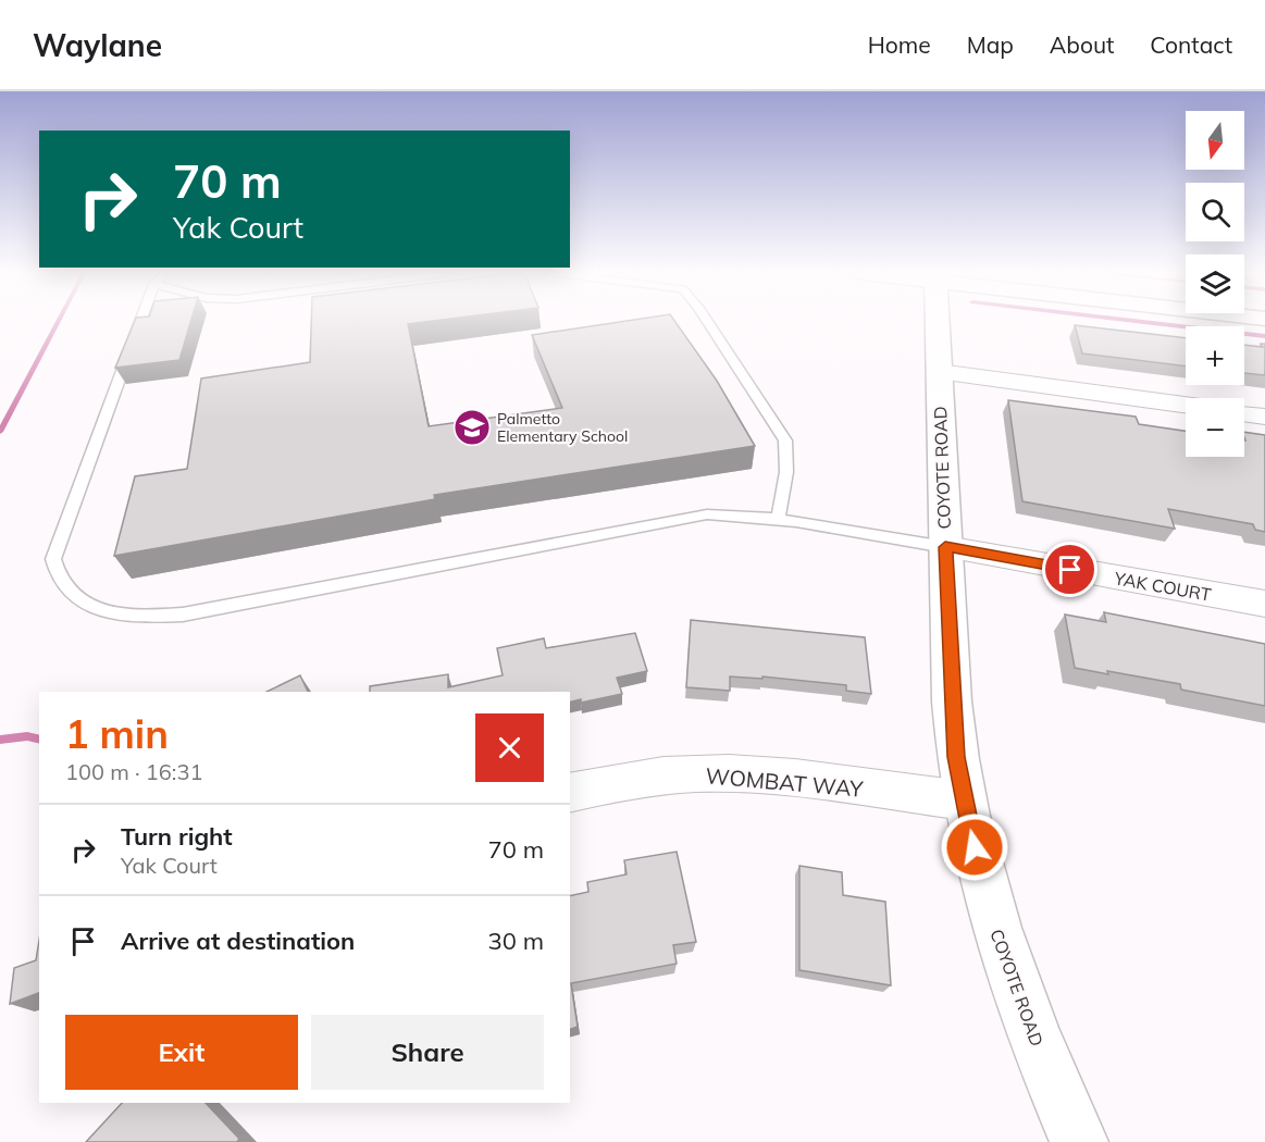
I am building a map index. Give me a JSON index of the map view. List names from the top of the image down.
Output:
{
  "streets": {
    "street": ["COYOTE ROAD", "YAK COURT", "WOMBAT WAY"]
  },
  "crossings": [
    ["COYOTE ROAD", "YAK COURT"],
    ["COYOTE ROAD", "WOMBAT WAY"]
  ],
  "places": {
    "school or university": ["Palmetto Elementary School"]
  },
  "north": "bottom",
  "page": {
    "header": "Waylane",
    "nav": [
      "Home",
      "Map",
      "About",
      "Contact"
    ],
    "map_buttons": ["+", "−"],
    "turn": ["70 m", "Yak Court"],
    "heading": ["1 min", "100 m · 16:31"],
    "list": [
      {
        "name": "Turn right",
        "note": "Yak Court",
        "value": "70 m"
      },
      {
        "name": "Arrive at destination",
        "value": "30 m"
      }
    ],
    "buttons": ["Exit", "Share"]
  }
}
